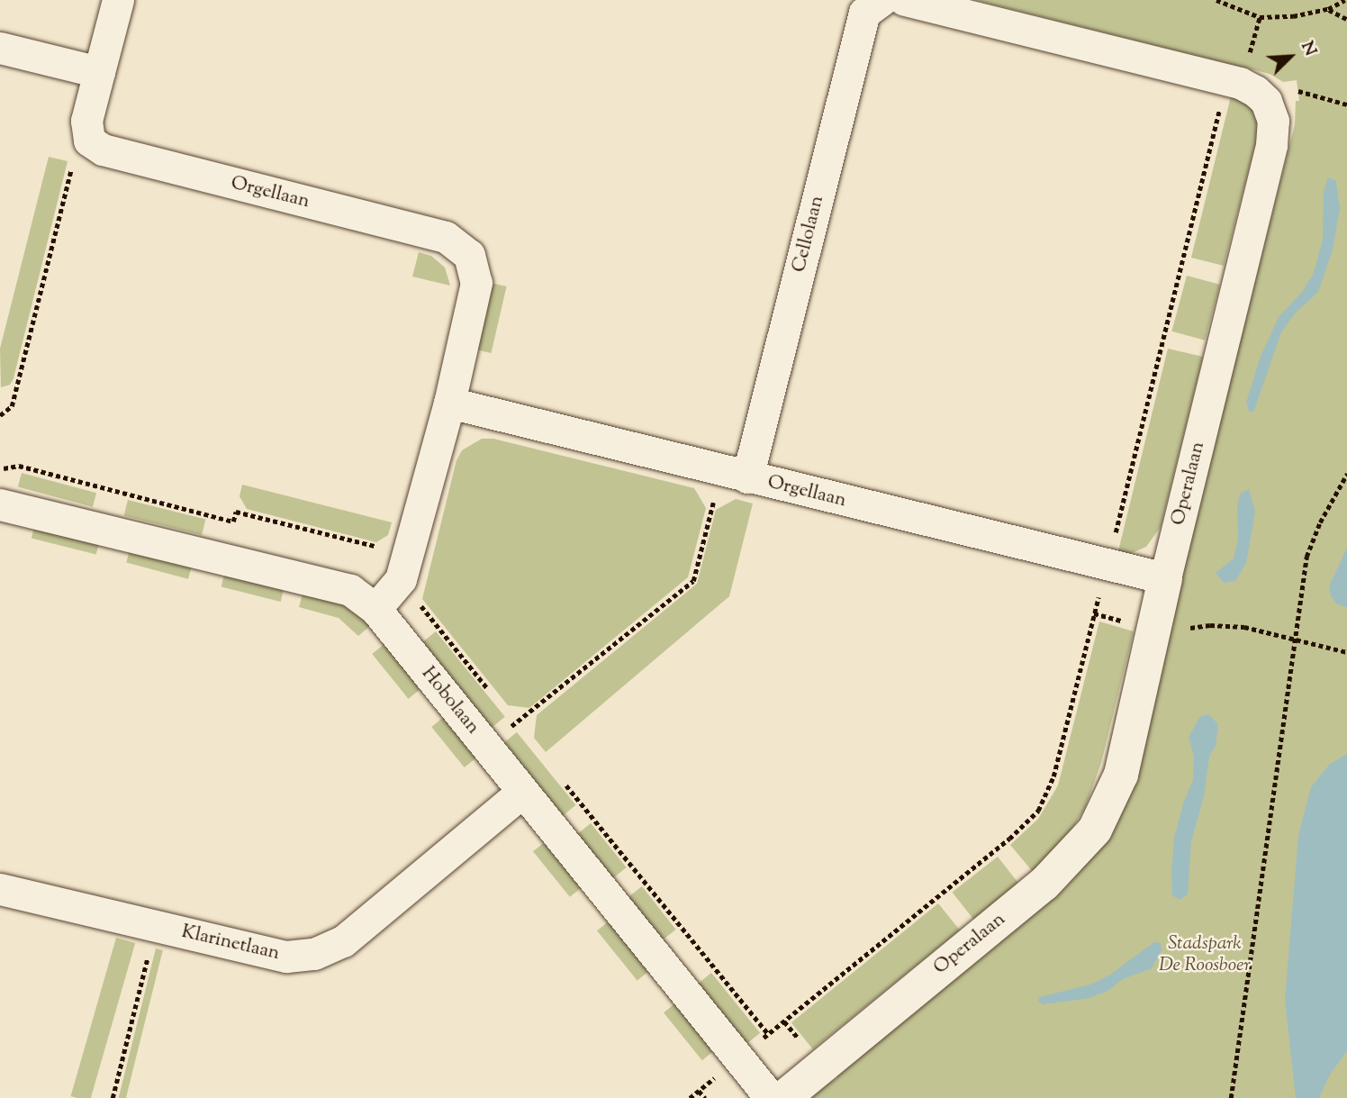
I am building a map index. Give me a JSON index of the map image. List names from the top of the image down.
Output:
{
  "streets": {
    "street": [
      "Orgellaan",
      "Cellolaan",
      "Operalaan",
      "Hobolaan",
      "Klarinetlaan"
    ]
  },
  "crossings": [
    ["Orgellaan", "Cellolaan"],
    ["Orgellaan", "Operalaan"],
    ["Orgellaan", "Hobolaan"],
    ["Hobolaan", "Klarinetlaan"]
  ],
  "parks": ["Stadspark De Roosboer"],
  "north": "top right"
}
